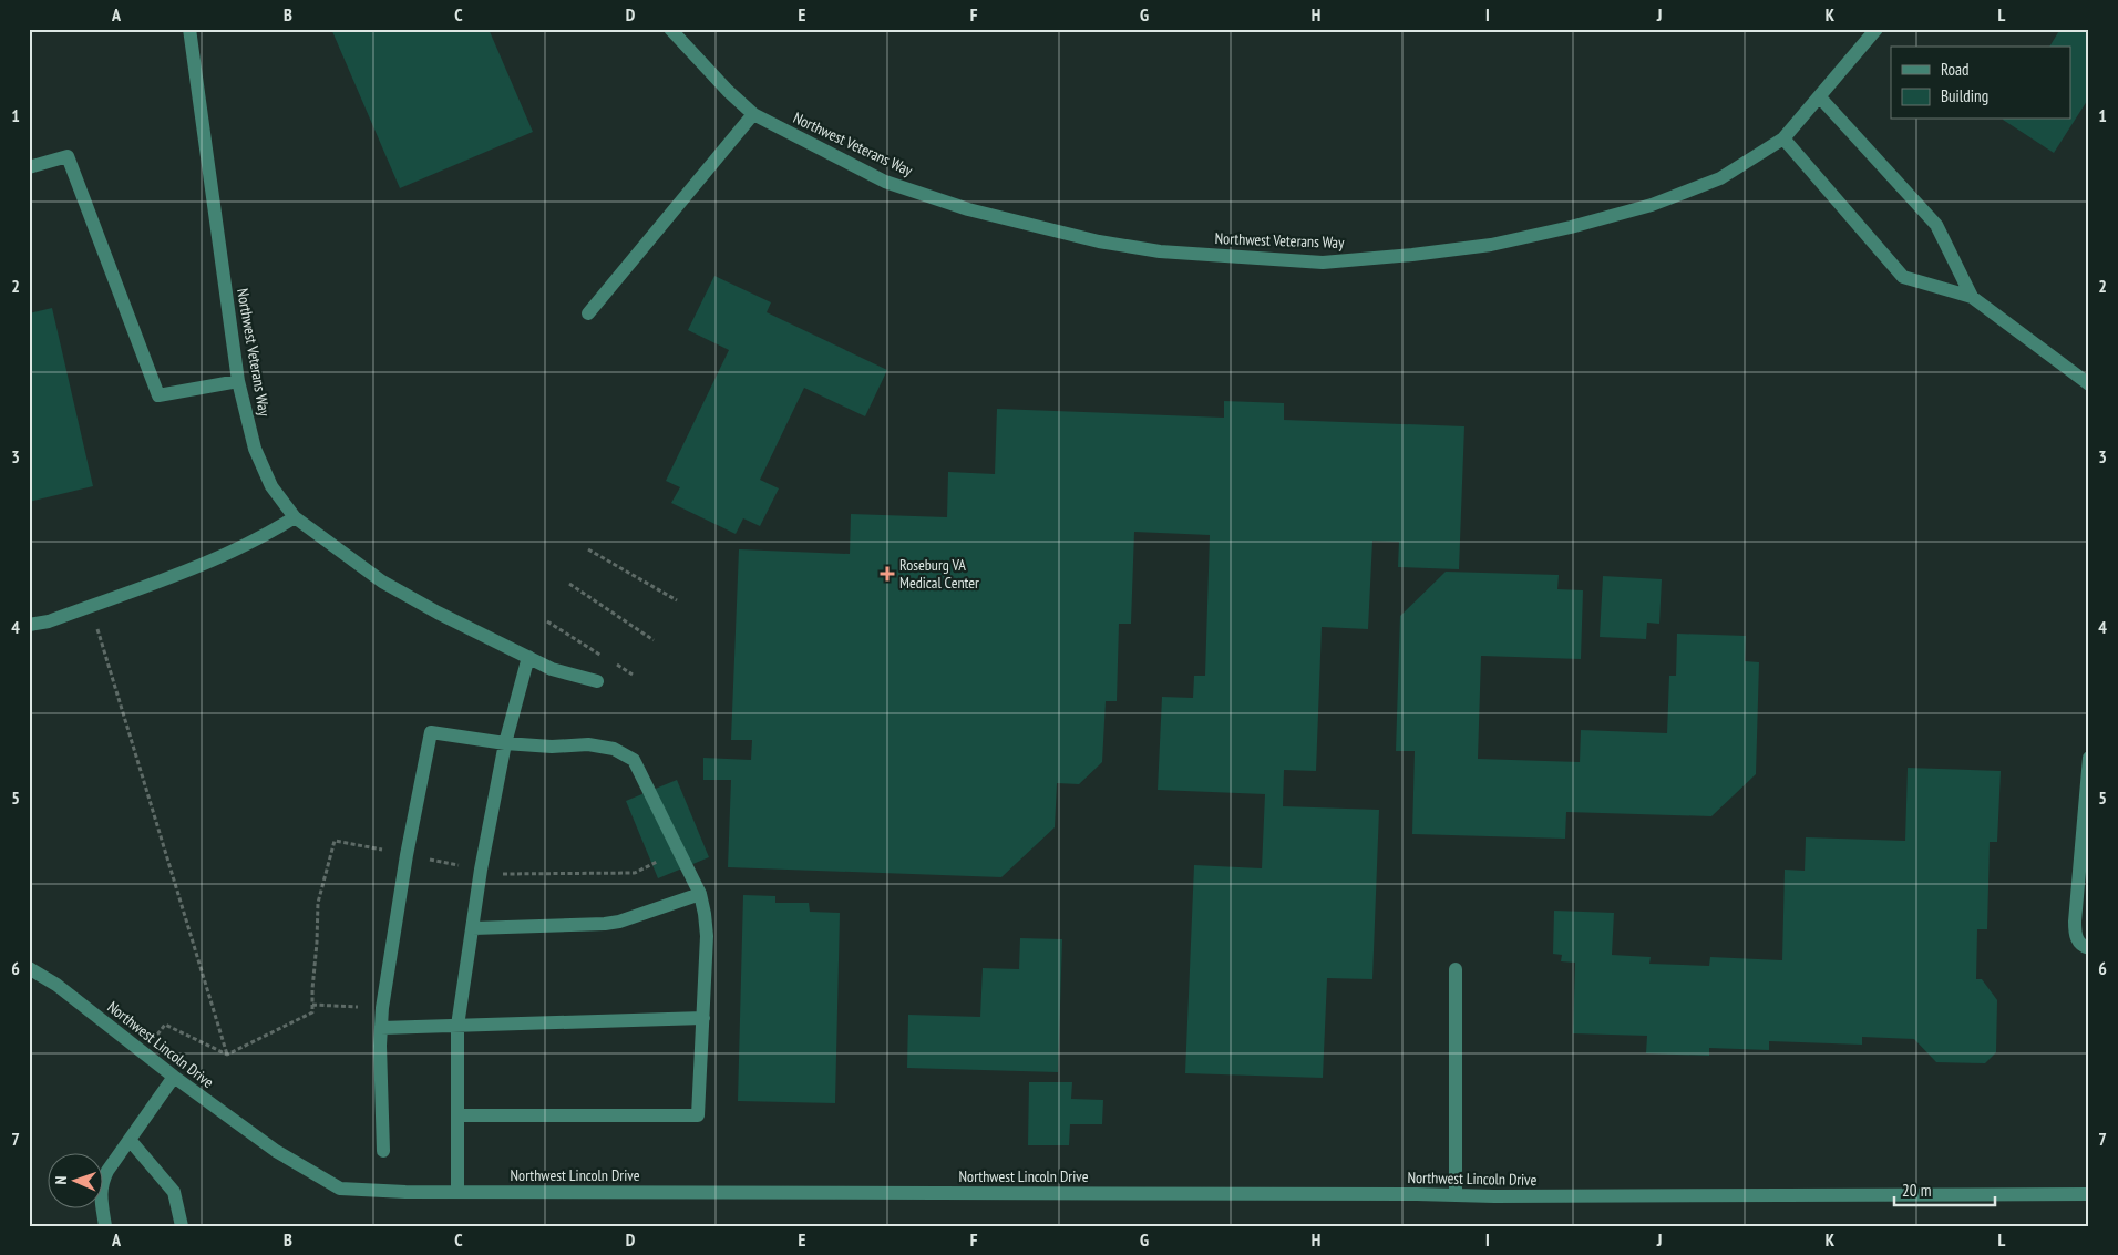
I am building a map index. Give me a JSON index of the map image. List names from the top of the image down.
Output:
{
  "streets": {
    "street": ["Northwest Veterans Way", "Northwest Lincoln Drive"]
  },
  "places": {
    "health": ["Roseburg VA Medical Center"]
  },
  "legend": ["Road", "Building"],
  "scale_bar": "20 m",
  "north": "left",
  "grid": {
    "columns": [
      "A",
      "B",
      "C",
      "D",
      "E",
      "F",
      "G",
      "H",
      "I",
      "J",
      "K",
      "L"
    ],
    "rows": [
      "1",
      "2",
      "3",
      "4",
      "5",
      "6",
      "7"
    ]
  }
}
